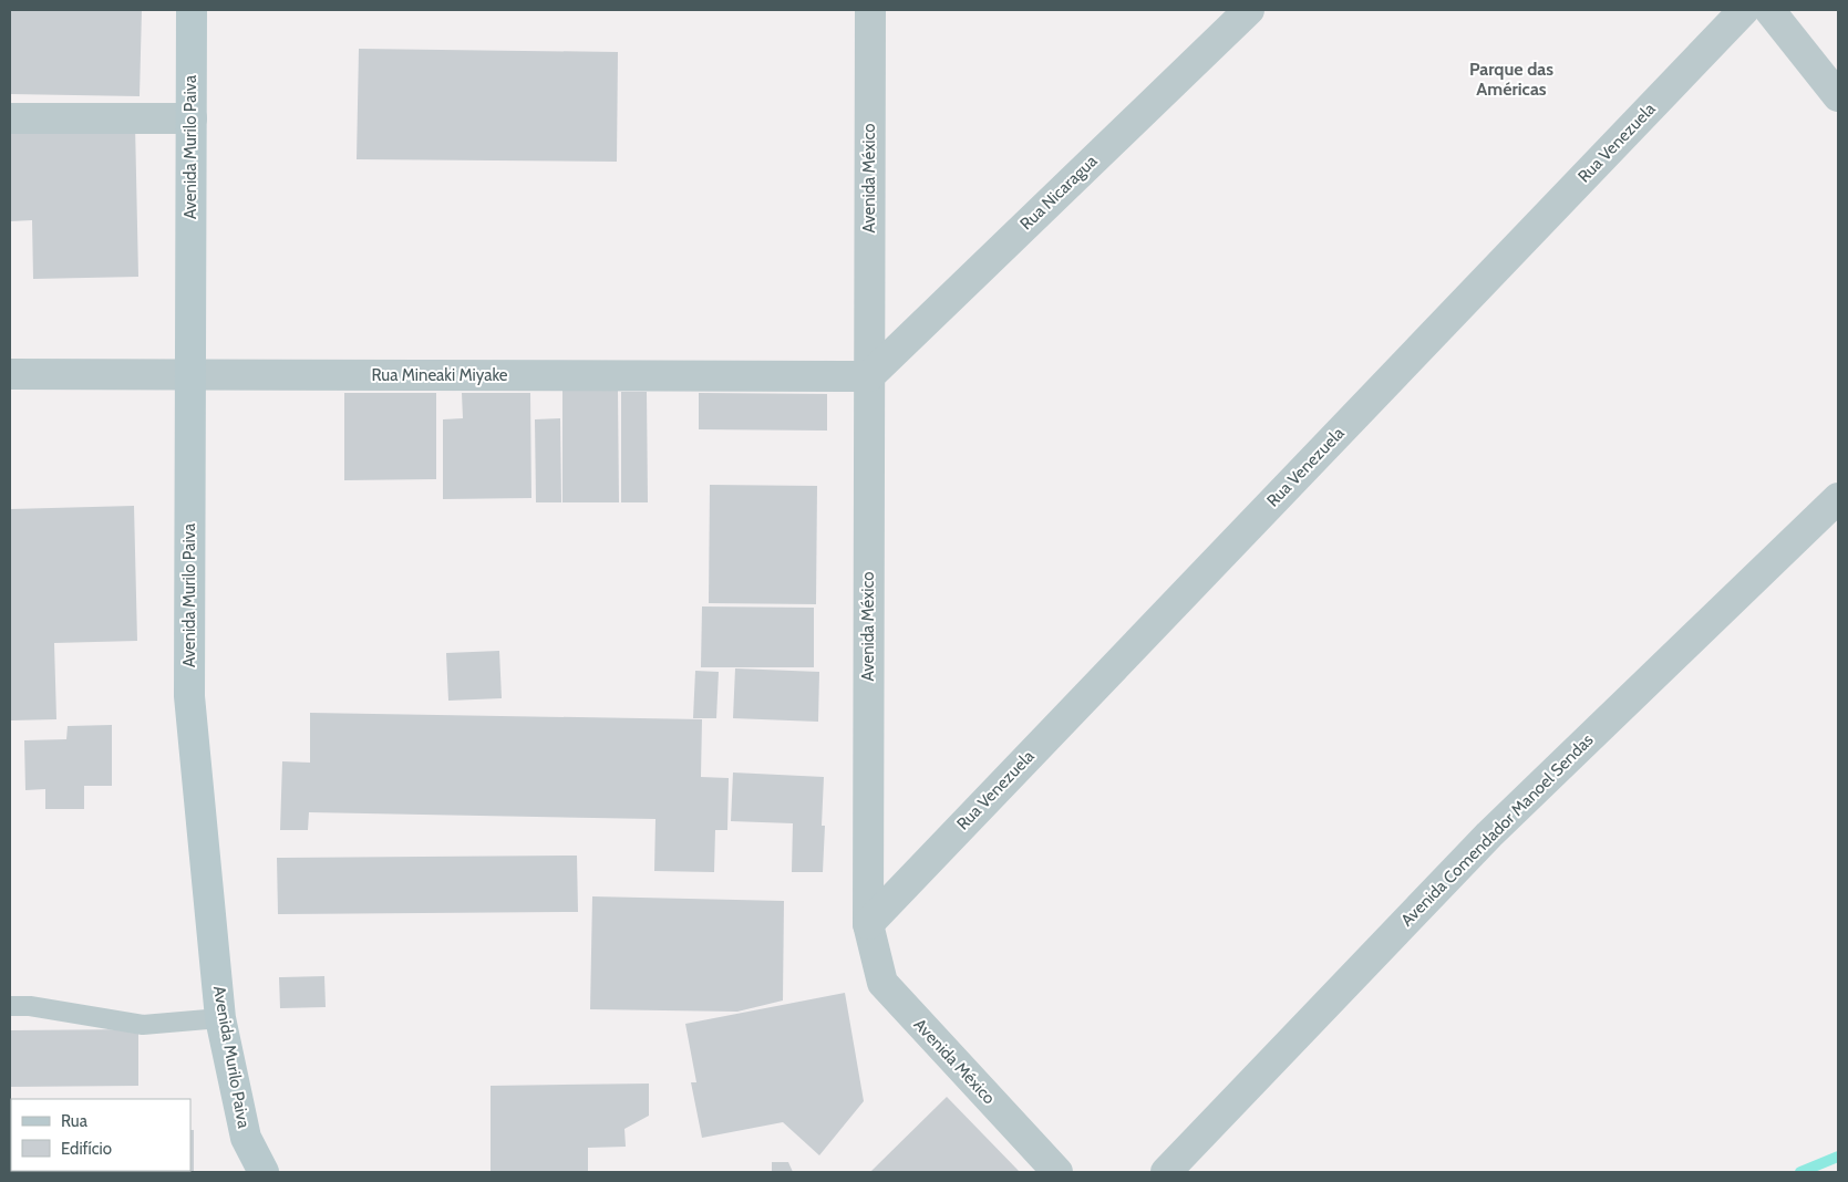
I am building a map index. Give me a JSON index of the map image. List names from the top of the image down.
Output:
{
  "streets": {
    "street": [
      "Rua Venezuela",
      "Avenida Murilo Paiva",
      "Avenida México",
      "Rua Nicaragua",
      "Rua Mineaki Miyake",
      "Avenida Comendador Manoel Sendas"
    ]
  },
  "crossings": [
    ["Rua Venezuela", "Avenida México"],
    ["Avenida Murilo Paiva", "Rua Mineaki Miyake"],
    ["Avenida México", "Rua Nicaragua"],
    ["Avenida México", "Rua Mineaki Miyake"],
    ["Rua Nicaragua", "Rua Mineaki Miyake"]
  ],
  "districts": ["Parque das Américas"],
  "legend": ["Rua", "Edifício"]
}
